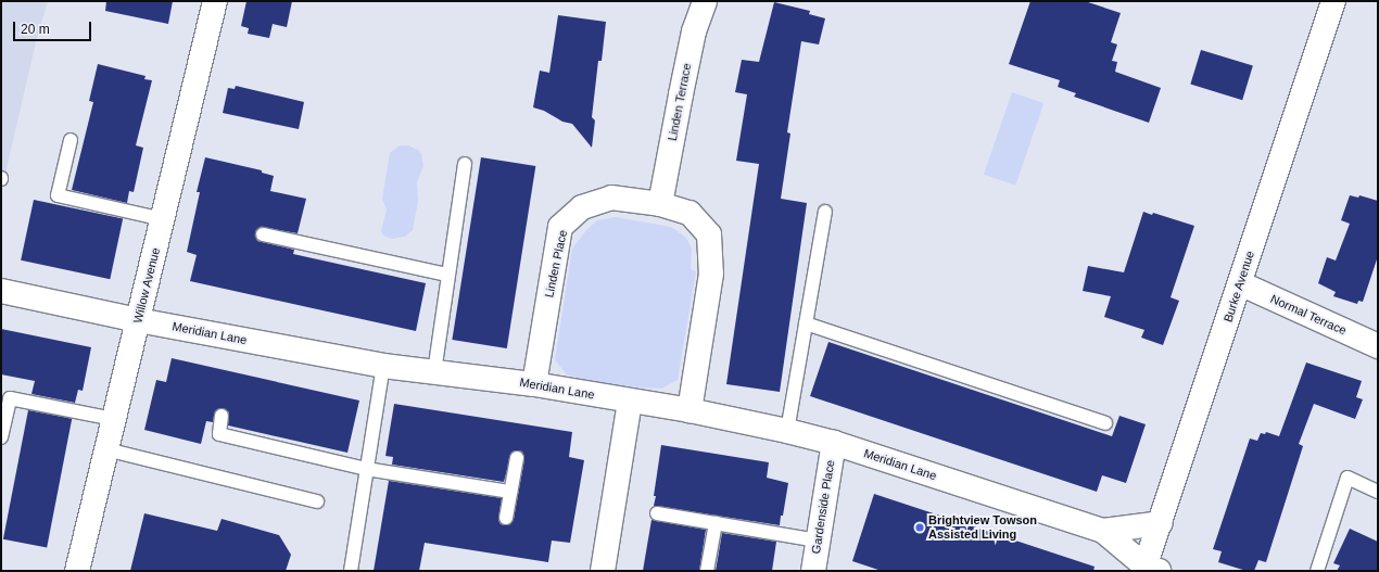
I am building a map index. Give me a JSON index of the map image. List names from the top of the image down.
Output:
{
  "streets": {
    "street": [
      "Linden Terrace",
      "Linden Place",
      "Willow Avenue",
      "Burke Avenue",
      "Normal Terrace",
      "Meridian Lane",
      "Gardenside Place"
    ]
  },
  "crossings": [
    ["Linden Terrace", "Linden Place"],
    ["Linden Place", "Meridian Lane"],
    ["Willow Avenue", "Meridian Lane"],
    ["Burke Avenue", "Normal Terrace"],
    ["Burke Avenue", "Meridian Lane"],
    ["Meridian Lane", "Gardenside Place"]
  ],
  "places": ["Brightview Towson Assisted Living"],
  "scale_bar": "20 m"
}
